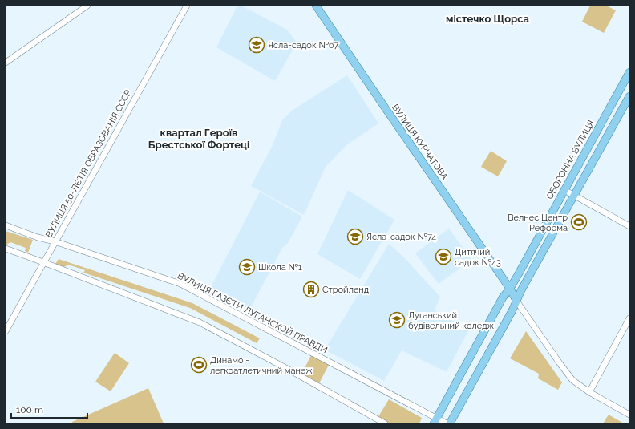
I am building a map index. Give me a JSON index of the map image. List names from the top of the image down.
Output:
{
  "streets": {
    "main road": ["ВУЛИЦЯ КУРЧАТОВА", "ОБОРОННА ВУЛИЦЯ"],
    "street": ["ВУЛИЦЯ 50-ЛЄТІЯ ОБРАЗОВАНІЯ СССР", "ВУЛИЦЯ ГАЗЄТИ ЛУГАНСКОЙ ПРАВДИ"]
  },
  "crossings": [
    ["ВУЛИЦЯ КУРЧАТОВА", "ОБОРОННА ВУЛИЦЯ"],
    ["ОБОРОННА ВУЛИЦЯ", "ВУЛИЦЯ ГАЗЄТИ ЛУГАНСКОЙ ПРАВДИ"],
    ["ВУЛИЦЯ 50-ЛЄТІЯ ОБРАЗОВАНІЯ СССР", "ВУЛИЦЯ ГАЗЄТИ ЛУГАНСКОЙ ПРАВДИ"]
  ],
  "districts": ["містечко Щорса", "квартал Героїв Брестської Фортеці"],
  "places": {
    "school or university": [
      "Ясла-садок №67",
      "Ясла-садок №74",
      "Дитячий садок №43",
      "Школа №1",
      "Луганський будівельний коледж"
    ],
    "sports": ["Велнес Центр Реформа", "Динамо - легкоатлетичний манеж"],
    "building": ["Стройленд"]
  },
  "scale_bar": "100 m"
}
